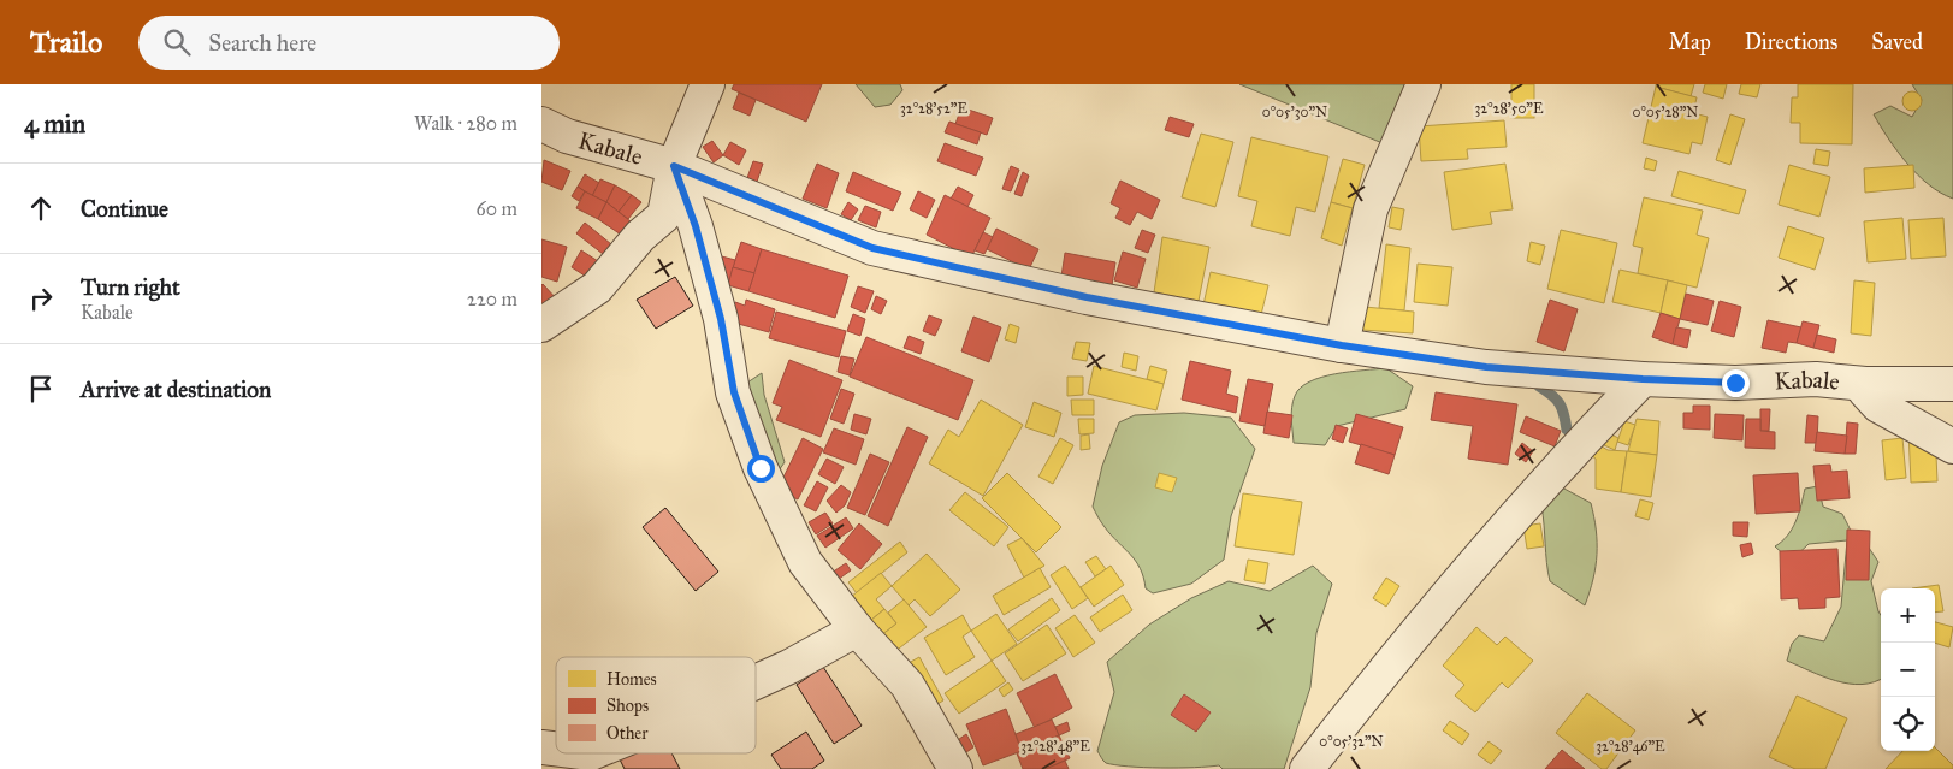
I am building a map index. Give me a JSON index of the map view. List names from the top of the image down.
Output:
{
  "streets": {
    "street": ["Kabale"]
  },
  "legend": ["Homes", "Shops", "Other"],
  "page": {
    "header": "Trailo",
    "search": "Search here",
    "nav": ["Map", "Directions", "Saved"],
    "heading": ["4 min", "Walk · 280 m"],
    "list": [
      ["Continue", "60 m"],
      ["Turn right", "Kabale", "220 m"],
      "Arrive at destination"
    ],
    "map_buttons": ["+", "−"]
  },
  "coordinates": [
    "32°28'52\"E",
    "32°28'50\"E",
    "0°05'30\"N",
    "0°05'28\"N",
    "0°05'32\"N",
    "32°28'48\"E",
    "32°28'46\"E"
  ]
}
